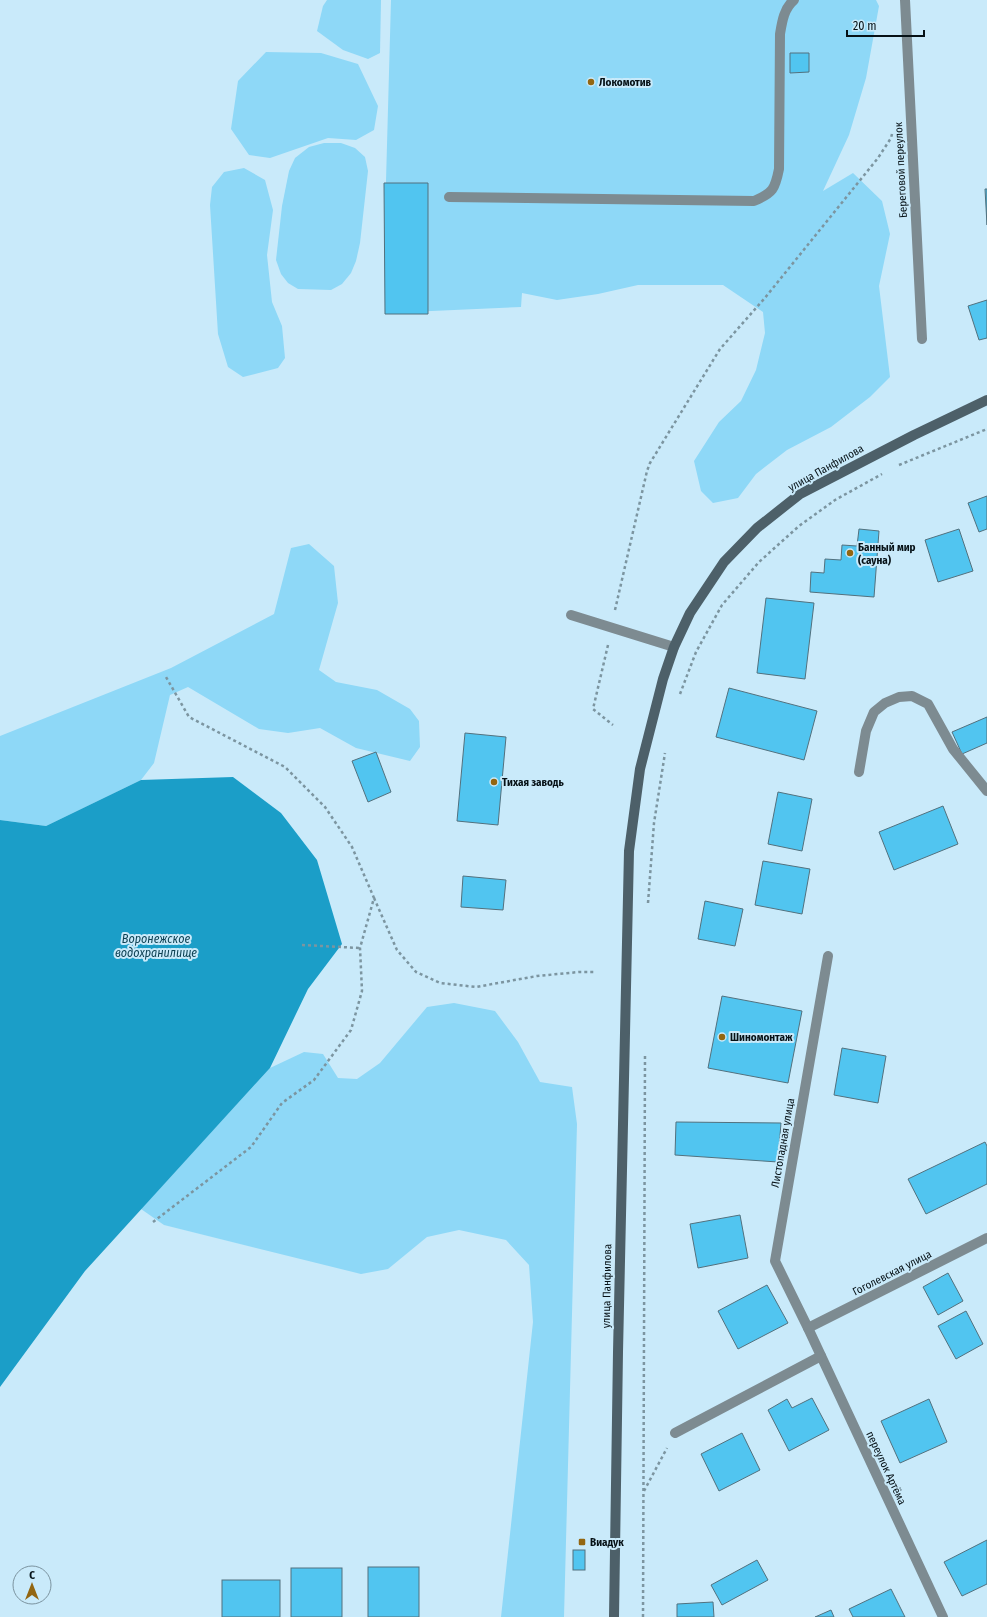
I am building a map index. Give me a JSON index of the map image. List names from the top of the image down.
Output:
{
  "streets": {
    "main road": ["улица Панфилова"],
    "street": [
      "Береговой переулок",
      "Листопадная улица",
      "Гоголевская улица",
      "переулок Артёма"
    ]
  },
  "crossings": [
    ["Листопадная улица", "Гоголевская улица"],
    ["Листопадная улица", "переулок Артёма"],
    ["Гоголевская улица", "переулок Артёма"]
  ],
  "water": ["Воронежское водохранилище"],
  "places": {
    "other": [
      "Локомотив",
      "Банный мир (сауна)",
      "Тихая заводь",
      "Шиномонтаж"
    ],
    "transit": ["Виадук"]
  },
  "scale_bar": "20 m",
  "north": "top"
}
